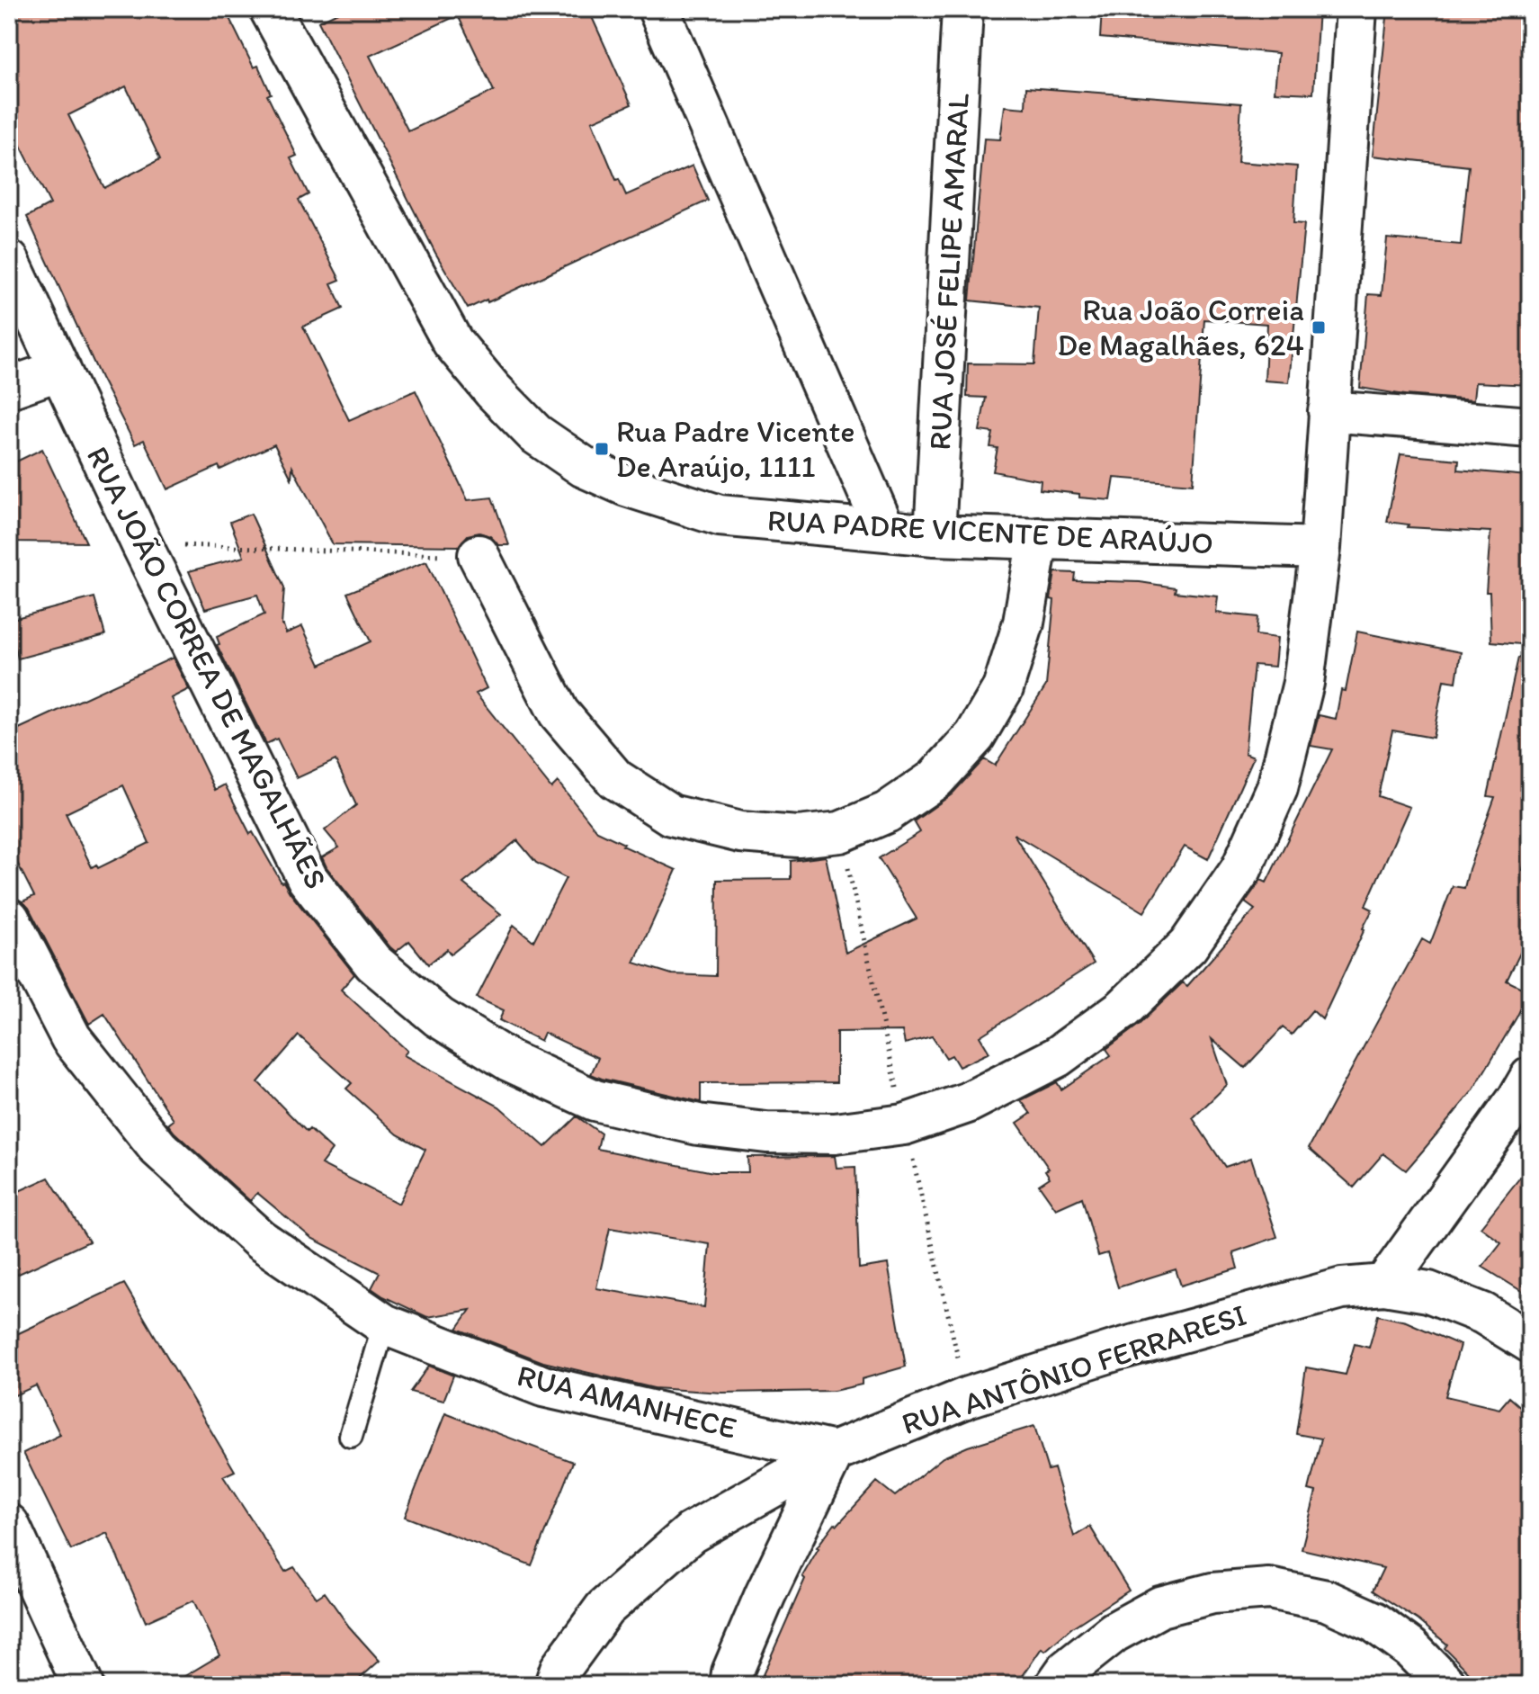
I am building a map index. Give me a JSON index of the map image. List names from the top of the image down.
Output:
{
  "streets": {
    "street": [
      "RUA JOSÉ FELIPE AMARAL",
      "RUA PADRE VICENTE DE ARAÚJO",
      "RUA JOÃO CORREA DE MAGALHÃES",
      "RUA ANTÔNIO FERRARESI",
      "RUA AMANHECE"
    ]
  },
  "crossings": [
    ["RUA JOSÉ FELIPE AMARAL", "RUA PADRE VICENTE DE ARAÚJO"],
    ["RUA PADRE VICENTE DE ARAÚJO", "RUA JOÃO CORREA DE MAGALHÃES"],
    ["RUA ANTÔNIO FERRARESI", "RUA AMANHECE"]
  ],
  "places": {
    "transit": ["Rua João Correia De Magalhães, 624", "Rua Padre Vicente De Araújo, 1111"]
  }
}
